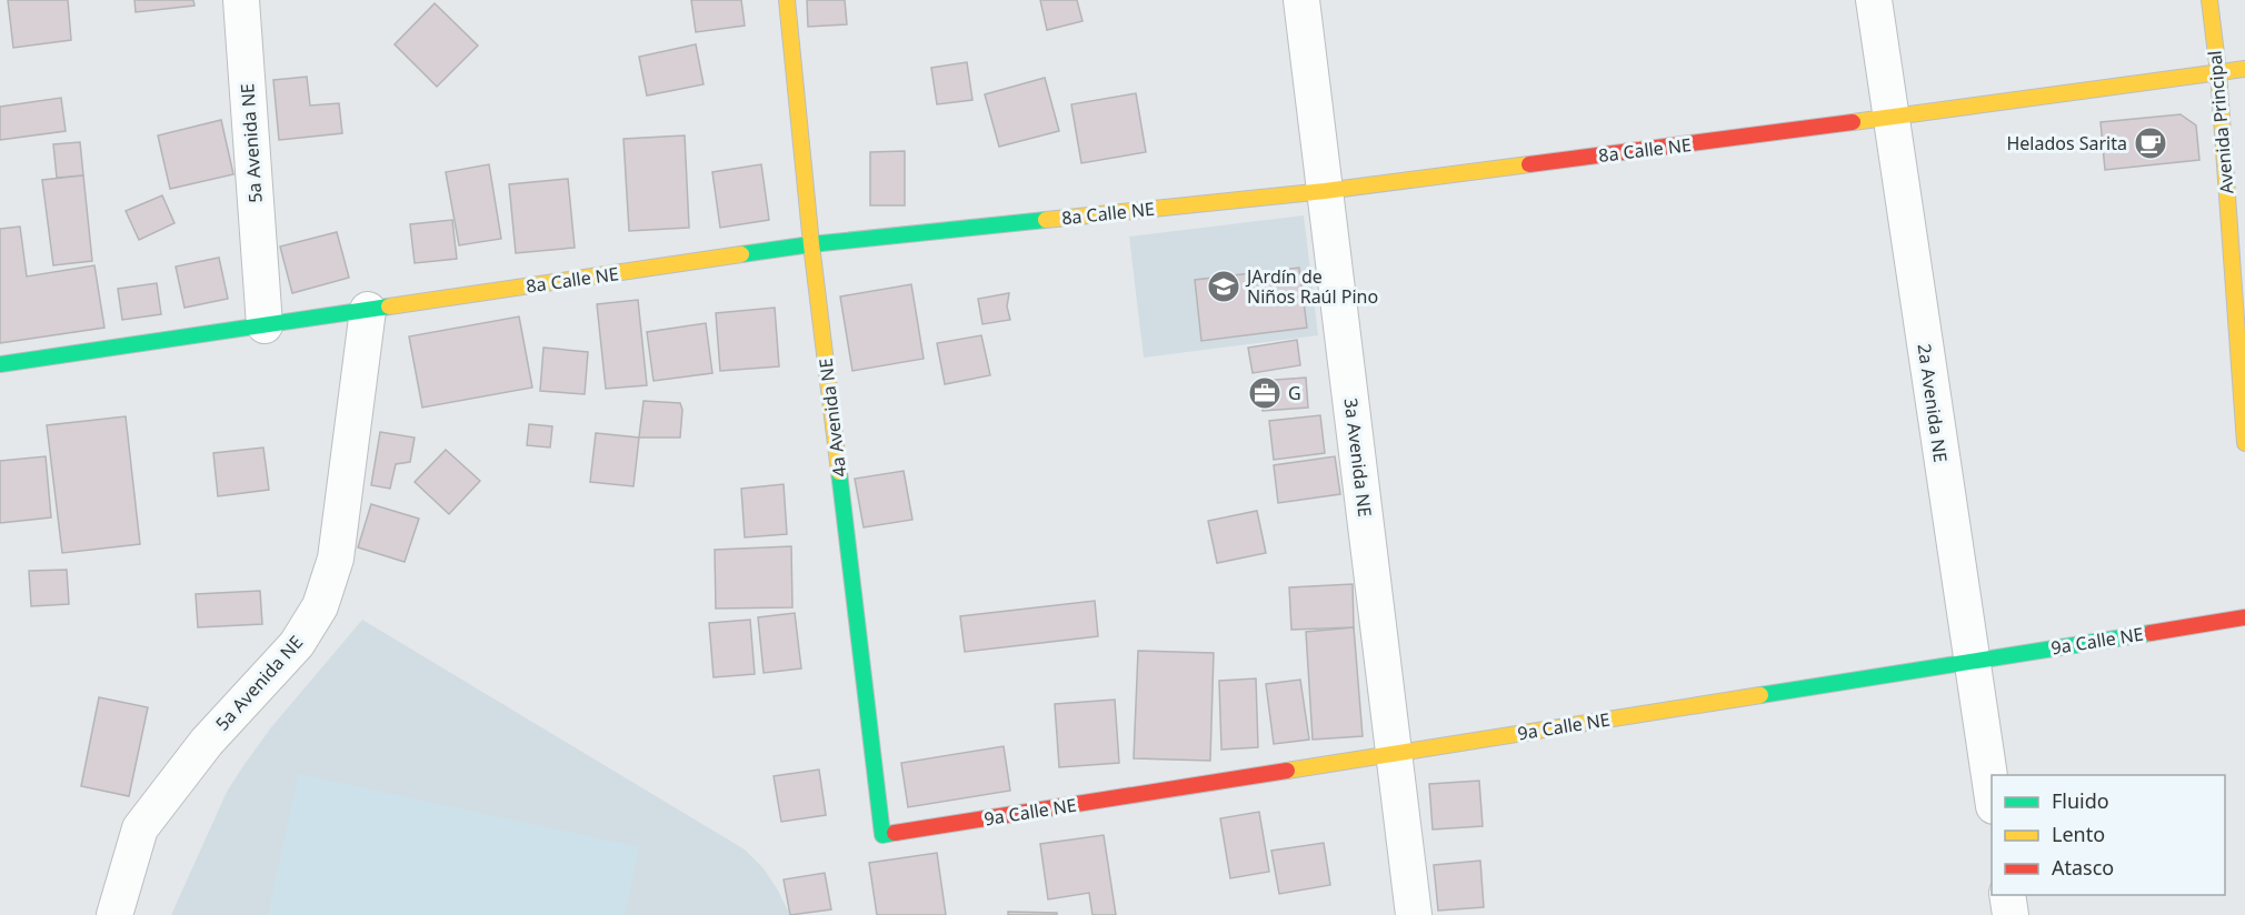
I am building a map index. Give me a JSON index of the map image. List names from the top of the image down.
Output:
{
  "streets": {
    "street": [
      "Avenida Principal",
      "5a Avenida NE",
      "8a Calle NE",
      "2a Avenida NE",
      "4a Avenida NE",
      "3a Avenida NE",
      "9a Calle NE"
    ]
  },
  "crossings": [
    ["Avenida Principal", "8a Calle NE"],
    ["5a Avenida NE", "8a Calle NE"],
    ["8a Calle NE", "2a Avenida NE"],
    ["8a Calle NE", "4a Avenida NE"],
    ["8a Calle NE", "3a Avenida NE"],
    ["2a Avenida NE", "9a Calle NE"],
    ["4a Avenida NE", "9a Calle NE"],
    ["3a Avenida NE", "9a Calle NE"]
  ],
  "places": {
    "cafe": ["Helados Sarita"],
    "school or university": ["JArdín de Niños Raúl Pino"],
    "office": ["G"]
  },
  "legend": ["Fluido", "Lento", "Atasco"]
}
